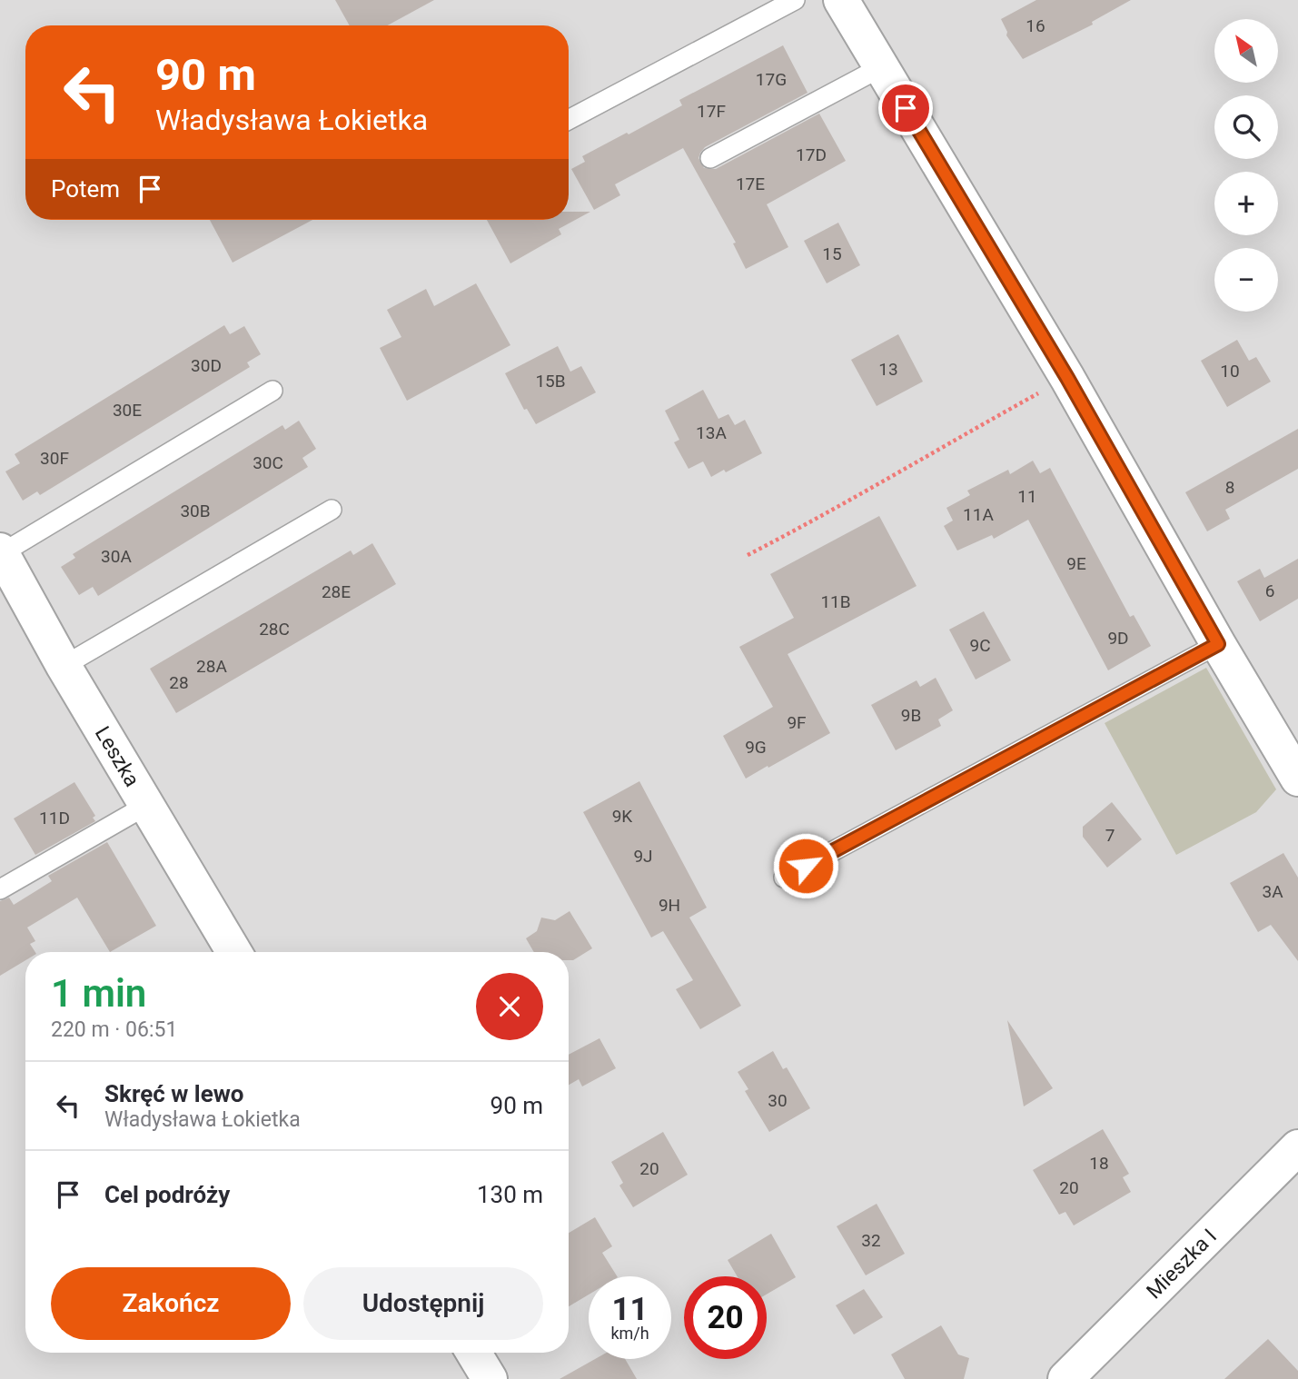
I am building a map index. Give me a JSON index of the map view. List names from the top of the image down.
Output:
{
  "streets": {
    "street": ["Leszka", "Mieszka I"]
  },
  "house_numbers": [
    "16",
    "17G",
    "17F",
    "17D",
    "17E",
    "15",
    "30D",
    "13",
    "10",
    "15B",
    "30E",
    "13A",
    "30F",
    "30C",
    "8",
    "11",
    "30B",
    "11A",
    "30A",
    "9E",
    "6",
    "28E",
    "11B",
    "28C",
    "9D",
    "9C",
    "28A",
    "28",
    "9B",
    "9F",
    "9G",
    "9K",
    "11D",
    "7",
    "9J",
    "3A",
    "9H",
    "30",
    "18",
    "20",
    "20",
    "32"
  ],
  "north": "top left",
  "page": {
    "map_buttons": ["+", "−"],
    "turn": ["90 m", "Władysława Łokietka"],
    "then": "Potem",
    "heading": ["1 min", "220 m · 06:51"],
    "list": [
      {
        "name": "Skręć w lewo",
        "note": "Władysława Łokietka",
        "value": "90 m"
      },
      {
        "name": "Cel podróży",
        "value": "130 m"
      }
    ],
    "buttons": ["Zakończ", "Udostępnij"],
    "speed": "11 km/h",
    "limit": "20"
  }
}
